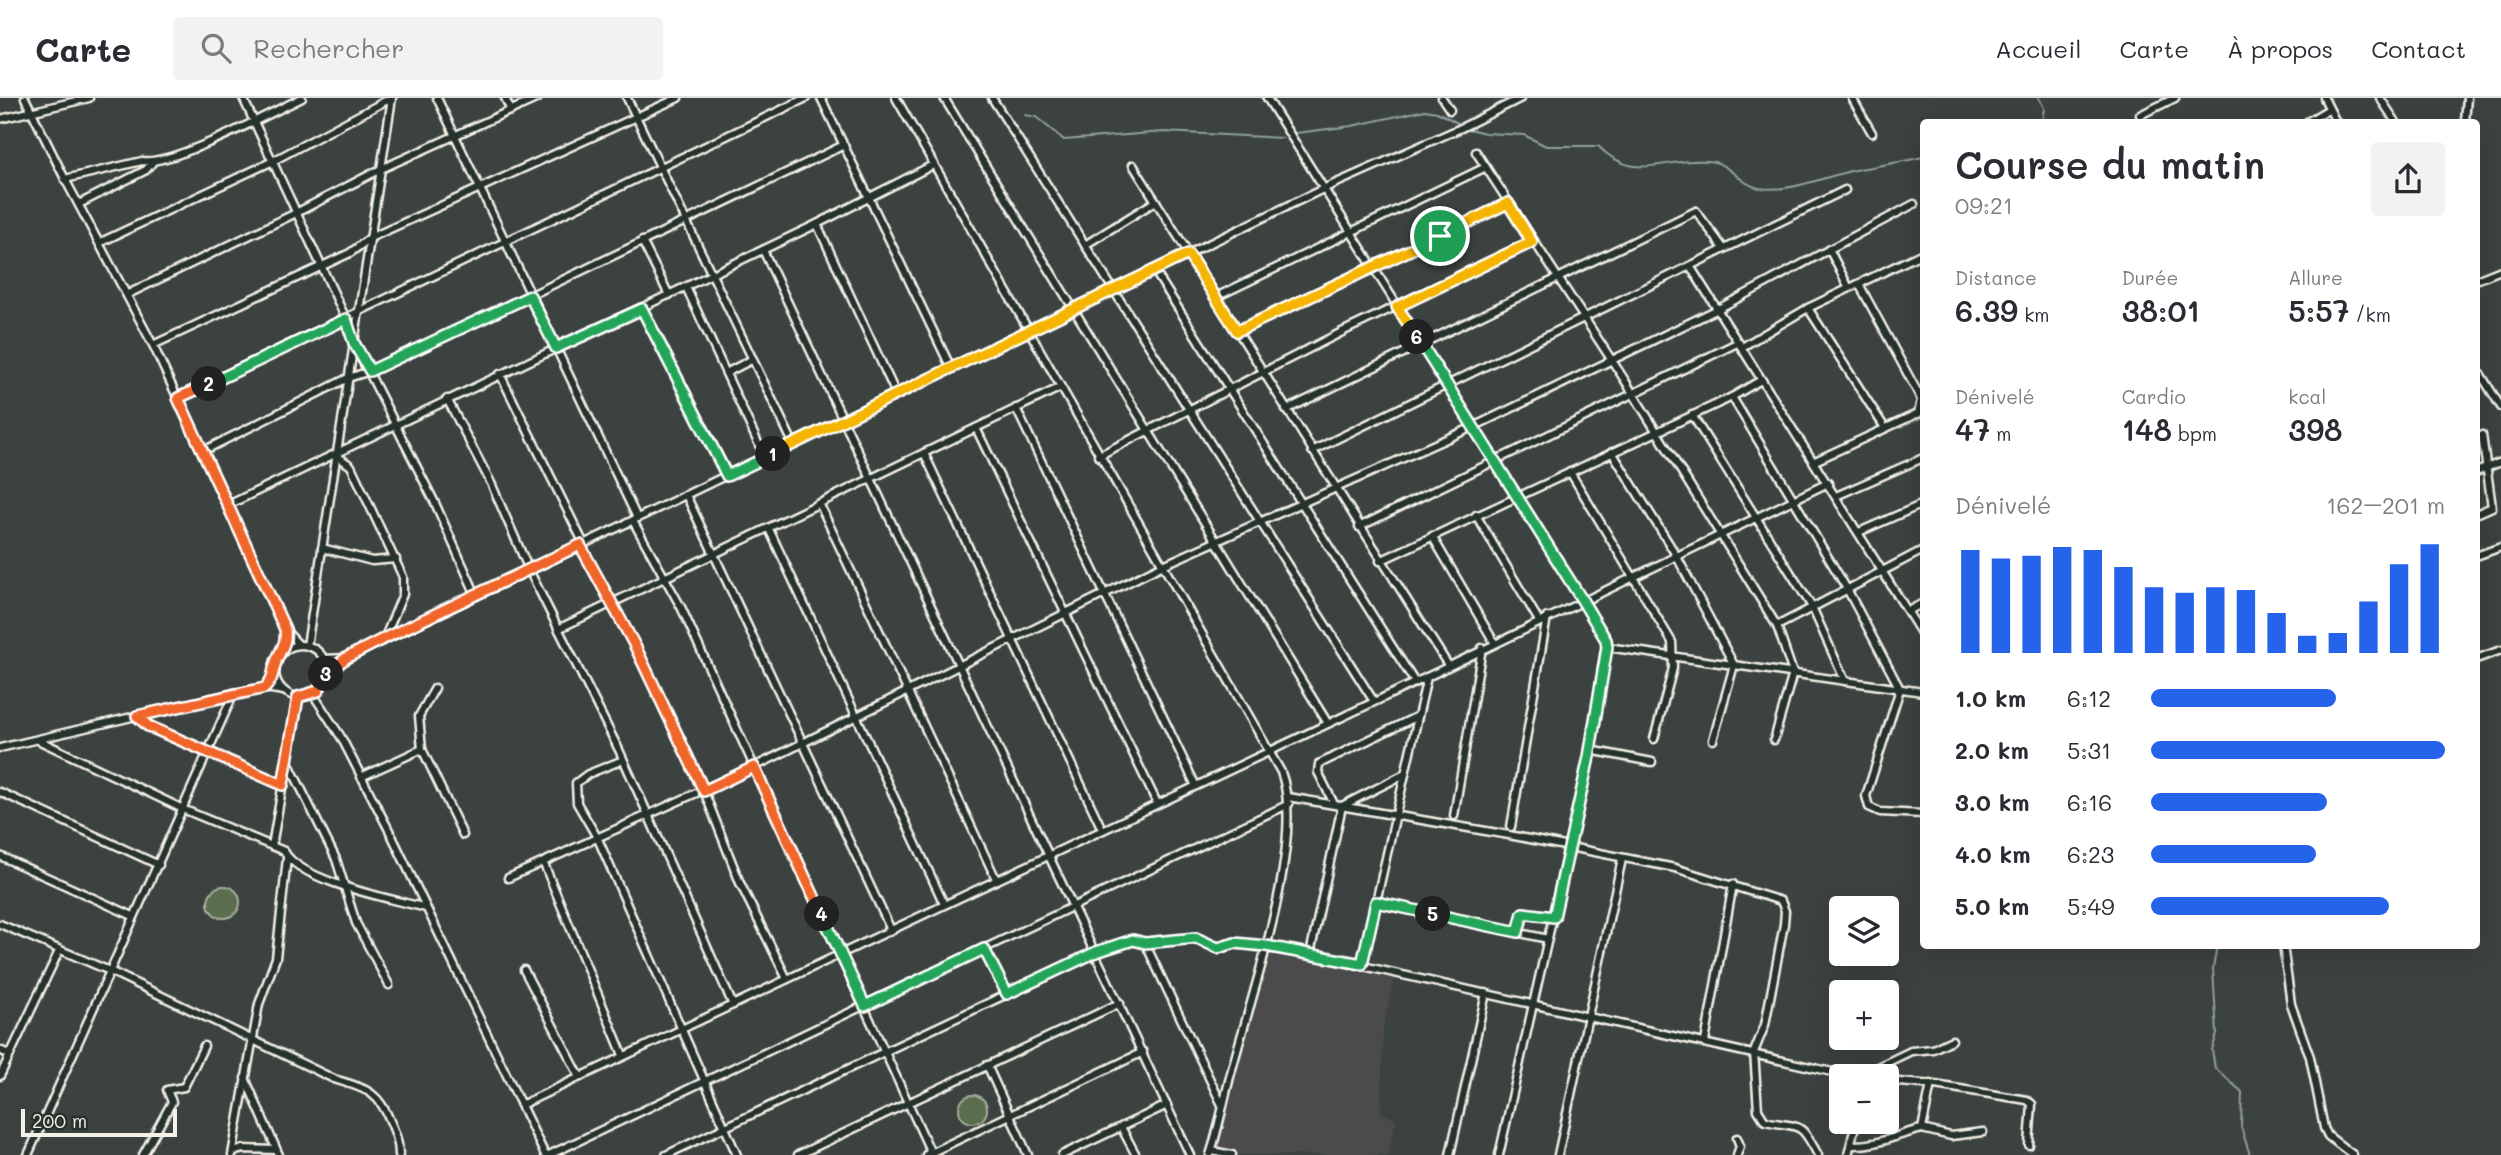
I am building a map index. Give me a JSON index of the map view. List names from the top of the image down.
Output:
{
  "scale_bar": "200 m",
  "page": {
    "header": "Carte",
    "search": "Rechercher",
    "nav": [
      "Accueil",
      "Carte",
      "À propos",
      "Contact"
    ],
    "heading": ["Course du matin", "09:21"],
    "stats": [
      ["Distance", "6.39 km"],
      ["Durée", "38:01"],
      ["Allure", "5:57 /km"],
      ["Dénivelé", "47 m"],
      ["Cardio", "148 bpm"],
      ["kcal", "398"]
    ],
    "pins": [
      "6",
      "2",
      "1",
      "3",
      "4",
      "5"
    ],
    "chart": ["Dénivelé", "162–201 m"],
    "list": [
      {
        "name": "1.0 km",
        "note": "6:12"
      },
      {
        "name": "2.0 km",
        "note": "5:31"
      },
      {
        "name": "3.0 km",
        "note": "6:16"
      },
      {
        "name": "4.0 km",
        "note": "6:23"
      },
      {
        "name": "5.0 km",
        "note": "5:49"
      }
    ],
    "map_buttons": ["+", "−"],
    "scale": "200 m"
  }
}
